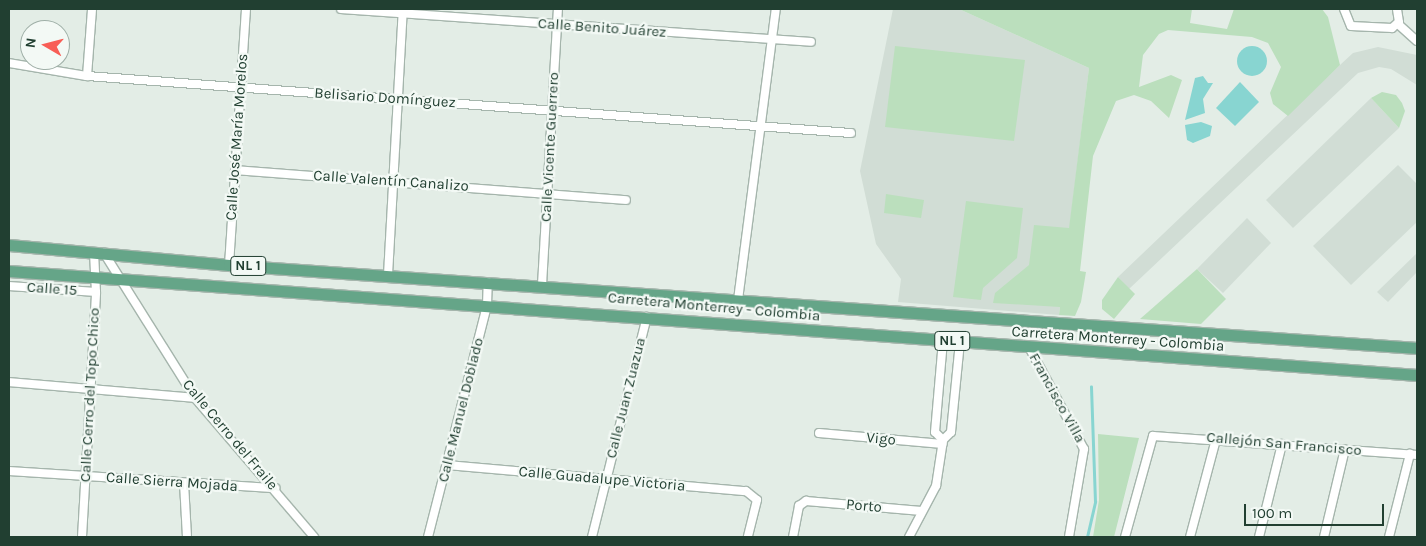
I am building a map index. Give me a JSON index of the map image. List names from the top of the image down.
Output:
{
  "streets": {
    "main road": ["NL 1", "Carretera Monterrey - Colombia"],
    "street": [
      "Calle Benito Juárez",
      "Belisario Domínguez",
      "Calle José María Morelos",
      "Calle Vicente Guerrero",
      "Calle Valentín Canalizo",
      "Calle 15",
      "Calle Cerro del Topo Chico",
      "Calle Juan Zuazua",
      "Francisco Villa",
      "Calle Manuel Doblado",
      "Calle Cerro del Fraile",
      "Vigo",
      "Callejón San Francisco",
      "Calle Guadalupe Victoria",
      "Calle Sierra Mojada",
      "Porto"
    ]
  },
  "crossings": [
    ["Calle Benito Juárez", "Calle Vicente Guerrero"],
    ["Belisario Domínguez", "Calle José María Morelos"],
    ["Belisario Domínguez", "Calle Vicente Guerrero"],
    ["Calle José María Morelos", "Calle Valentín Canalizo"],
    ["Calle José María Morelos", "Carretera Monterrey - Colombia"],
    ["Calle Vicente Guerrero", "Calle Valentín Canalizo"],
    ["Calle Vicente Guerrero", "Carretera Monterrey - Colombia"],
    ["Calle 15", "Calle Cerro del Topo Chico"],
    ["Carretera Monterrey - Colombia", "Calle Cerro del Topo Chico"],
    ["Carretera Monterrey - Colombia", "Calle Juan Zuazua"],
    ["Carretera Monterrey - Colombia", "Francisco Villa"],
    ["Carretera Monterrey - Colombia", "Calle Manuel Doblado"],
    ["Carretera Monterrey - Colombia", "Calle Cerro del Fraile"],
    ["Calle Cerro del Topo Chico", "Calle Cerro del Fraile"],
    ["Calle Cerro del Topo Chico", "Calle Sierra Mojada"],
    ["Calle Juan Zuazua", "Calle Guadalupe Victoria"],
    ["Calle Manuel Doblado", "Calle Guadalupe Victoria"],
    ["Calle Cerro del Fraile", "Calle Sierra Mojada"]
  ],
  "scale_bar": "100 m",
  "north": "left"
}
